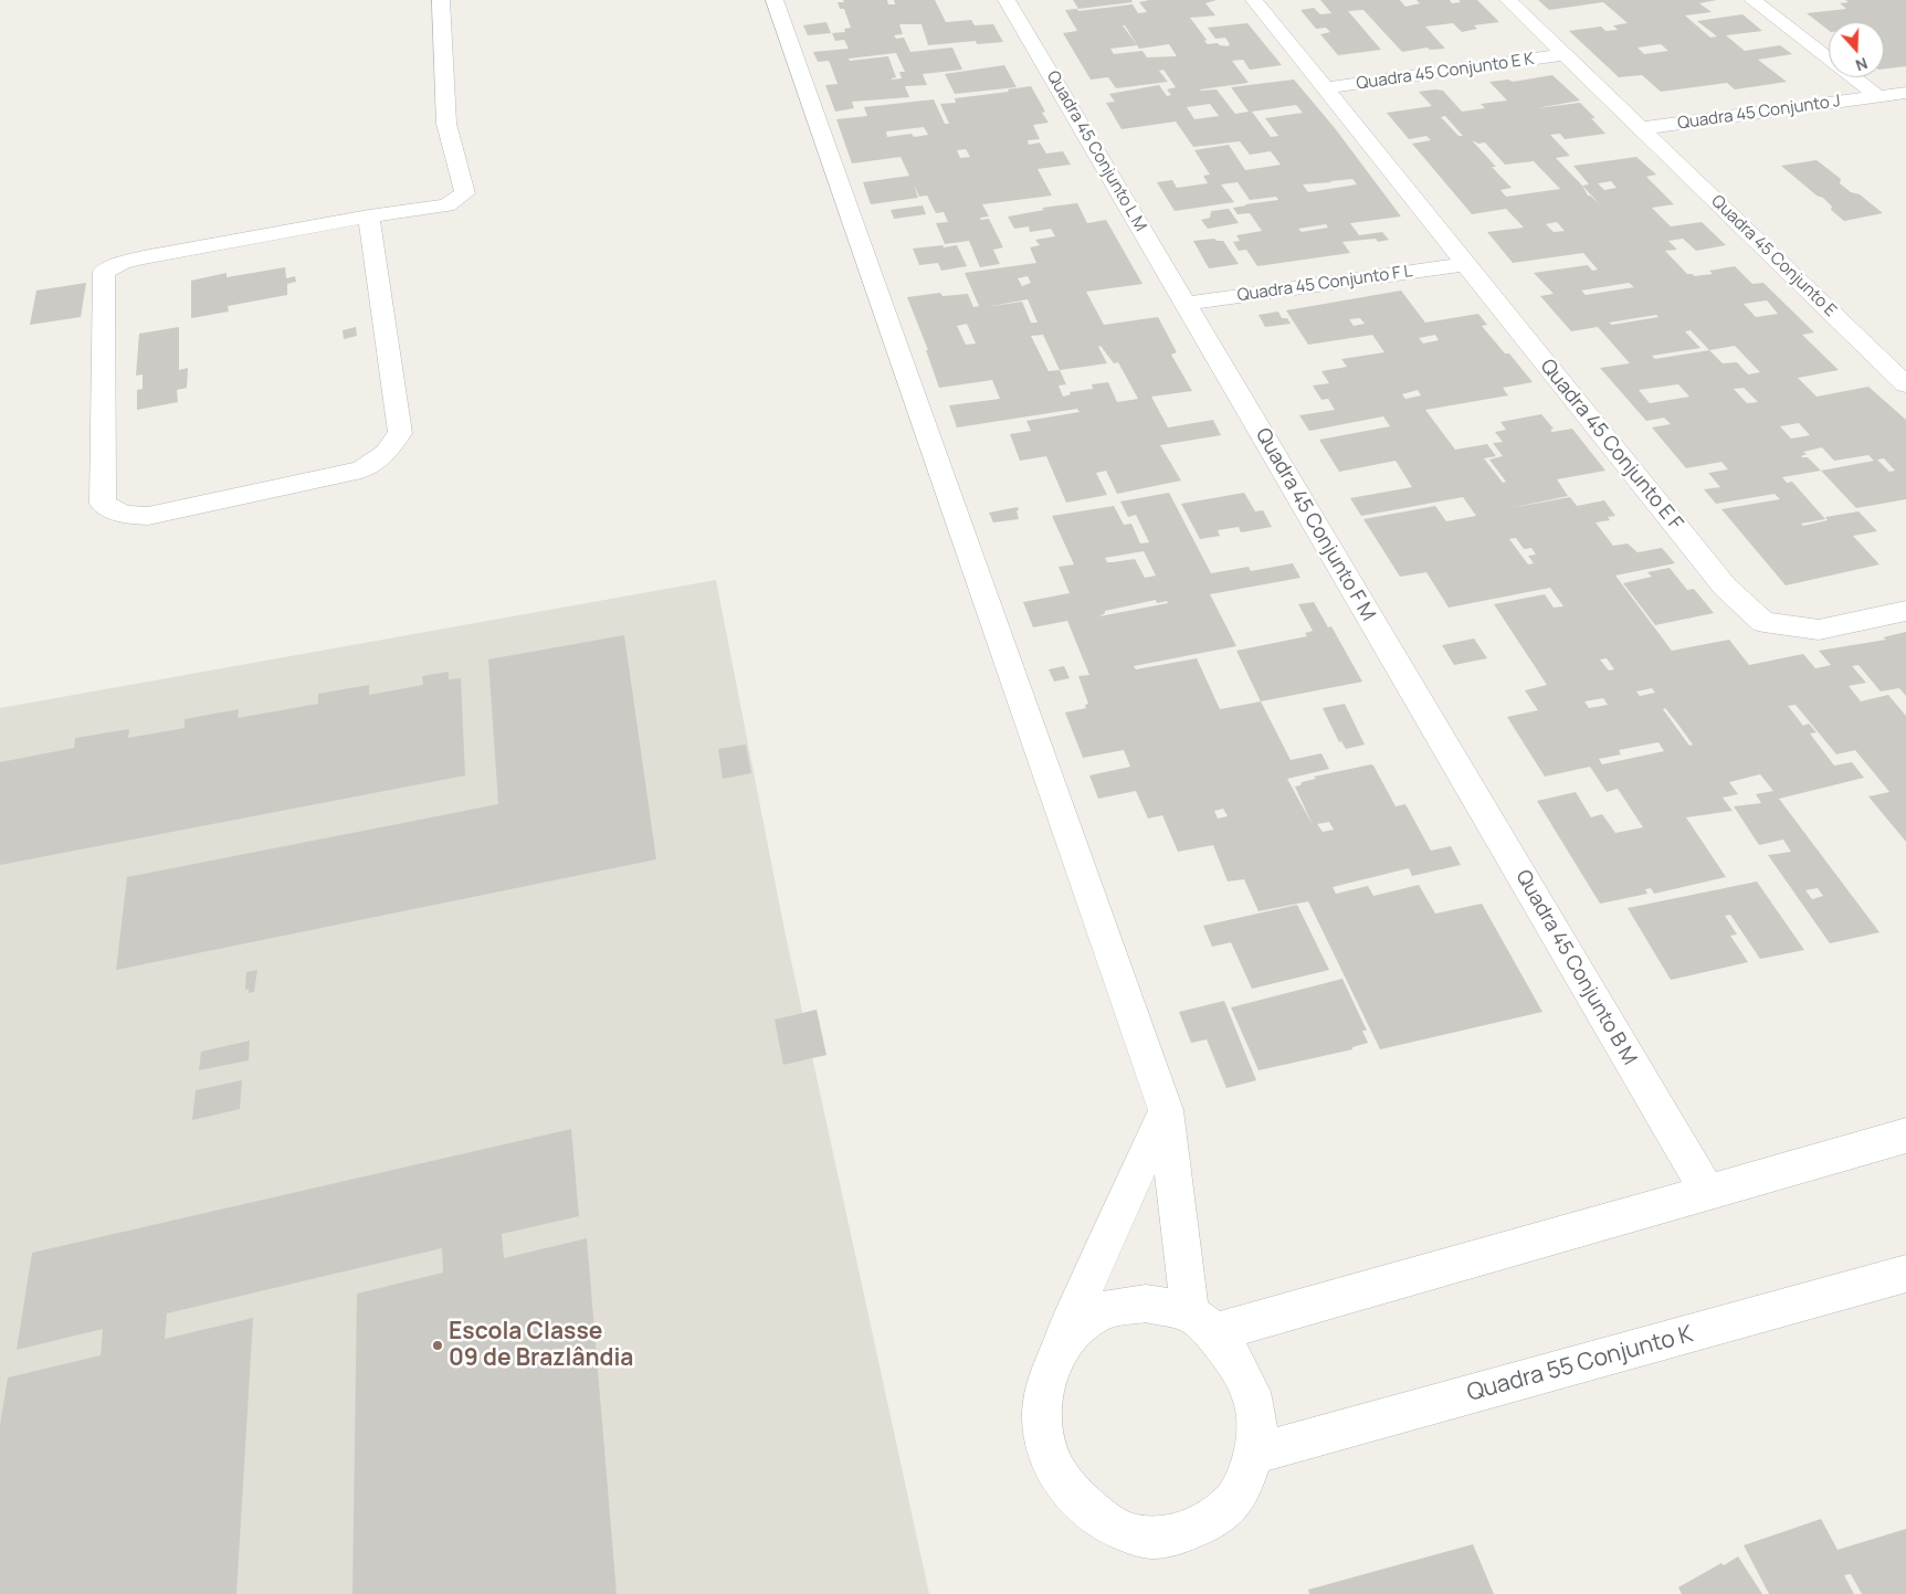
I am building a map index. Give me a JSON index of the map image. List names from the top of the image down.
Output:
{
  "streets": {
    "street": [
      "Quadra 45 Conjunto E K",
      "Quadra 45 Conjunto J",
      "Quadra 45 Conjunto L M",
      "Quadra 45 Conjunto E",
      "Quadra 45 Conjunto F L",
      "Quadra 45 Conjunto E F",
      "Quadra 45 Conjunto F M",
      "Quadra 45 Conjunto B M",
      "Quadra 55 Conjunto K"
    ]
  },
  "crossings": [
    ["Quadra 45 Conjunto E K", "Quadra 45 Conjunto E"],
    ["Quadra 45 Conjunto E K", "Quadra 45 Conjunto E F"],
    ["Quadra 45 Conjunto J", "Quadra 45 Conjunto E"],
    ["Quadra 45 Conjunto L M", "Quadra 45 Conjunto F L"],
    ["Quadra 45 Conjunto L M", "Quadra 45 Conjunto F M"],
    ["Quadra 45 Conjunto F L", "Quadra 45 Conjunto E F"],
    ["Quadra 45 Conjunto F L", "Quadra 45 Conjunto F M"],
    ["Quadra 45 Conjunto F M", "Quadra 45 Conjunto B M"]
  ],
  "places": ["Escola Classe 09 de Brazlândia"],
  "north": "bottom"
}
